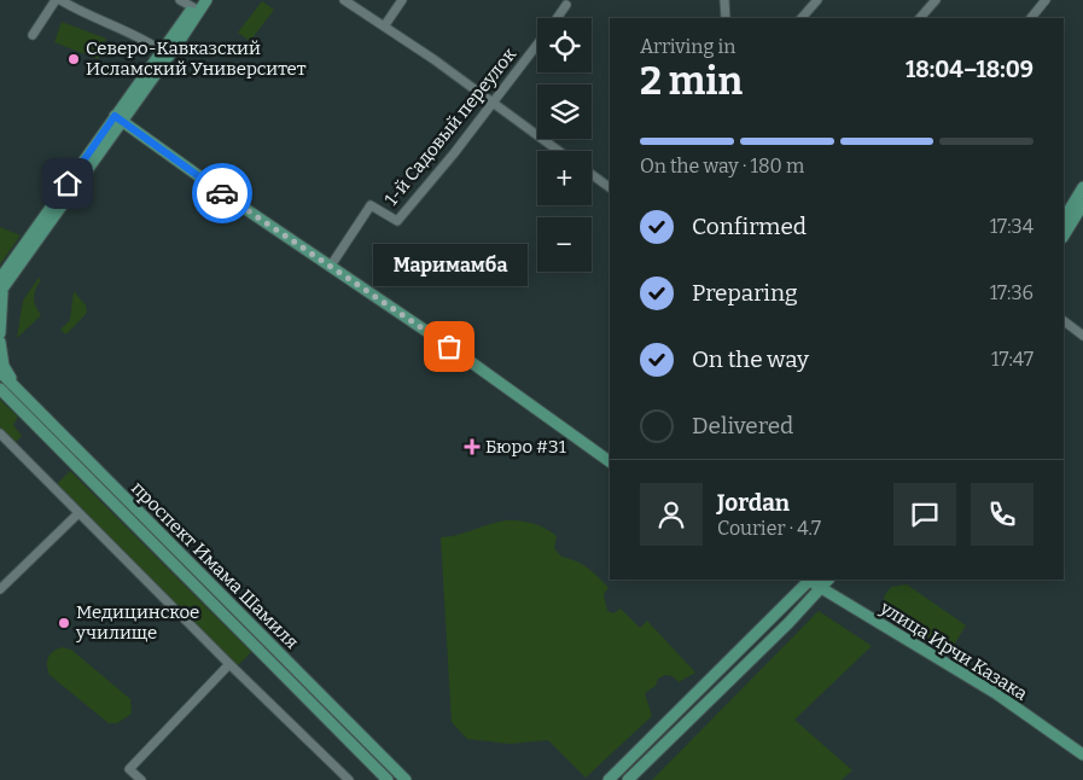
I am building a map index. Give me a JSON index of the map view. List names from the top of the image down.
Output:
{
  "streets": {
    "main road": ["проспект Имама Шамиля", "улица Ирчи Казака"],
    "street": ["1-й Садовый переулок"]
  },
  "places": {
    "other": ["Северо-Кавказский Исламский Университет", "Маримамба", "Медицинское училище"],
    "health": ["Бюро #31"]
  },
  "page": {
    "map_buttons": ["+", "−"],
    "heading": ["2 min", "Arriving in", "18:04–18:09"],
    "panel": ["Jordan", "Courier · 4.7"],
    "bar": "On the way · 180 m",
    "list": [
      ["Confirmed", "17:34"],
      ["Preparing", "17:36"],
      ["On the way", "17:47"],
      "Delivered"
    ],
    "bubble": "Маримамба"
  }
}
